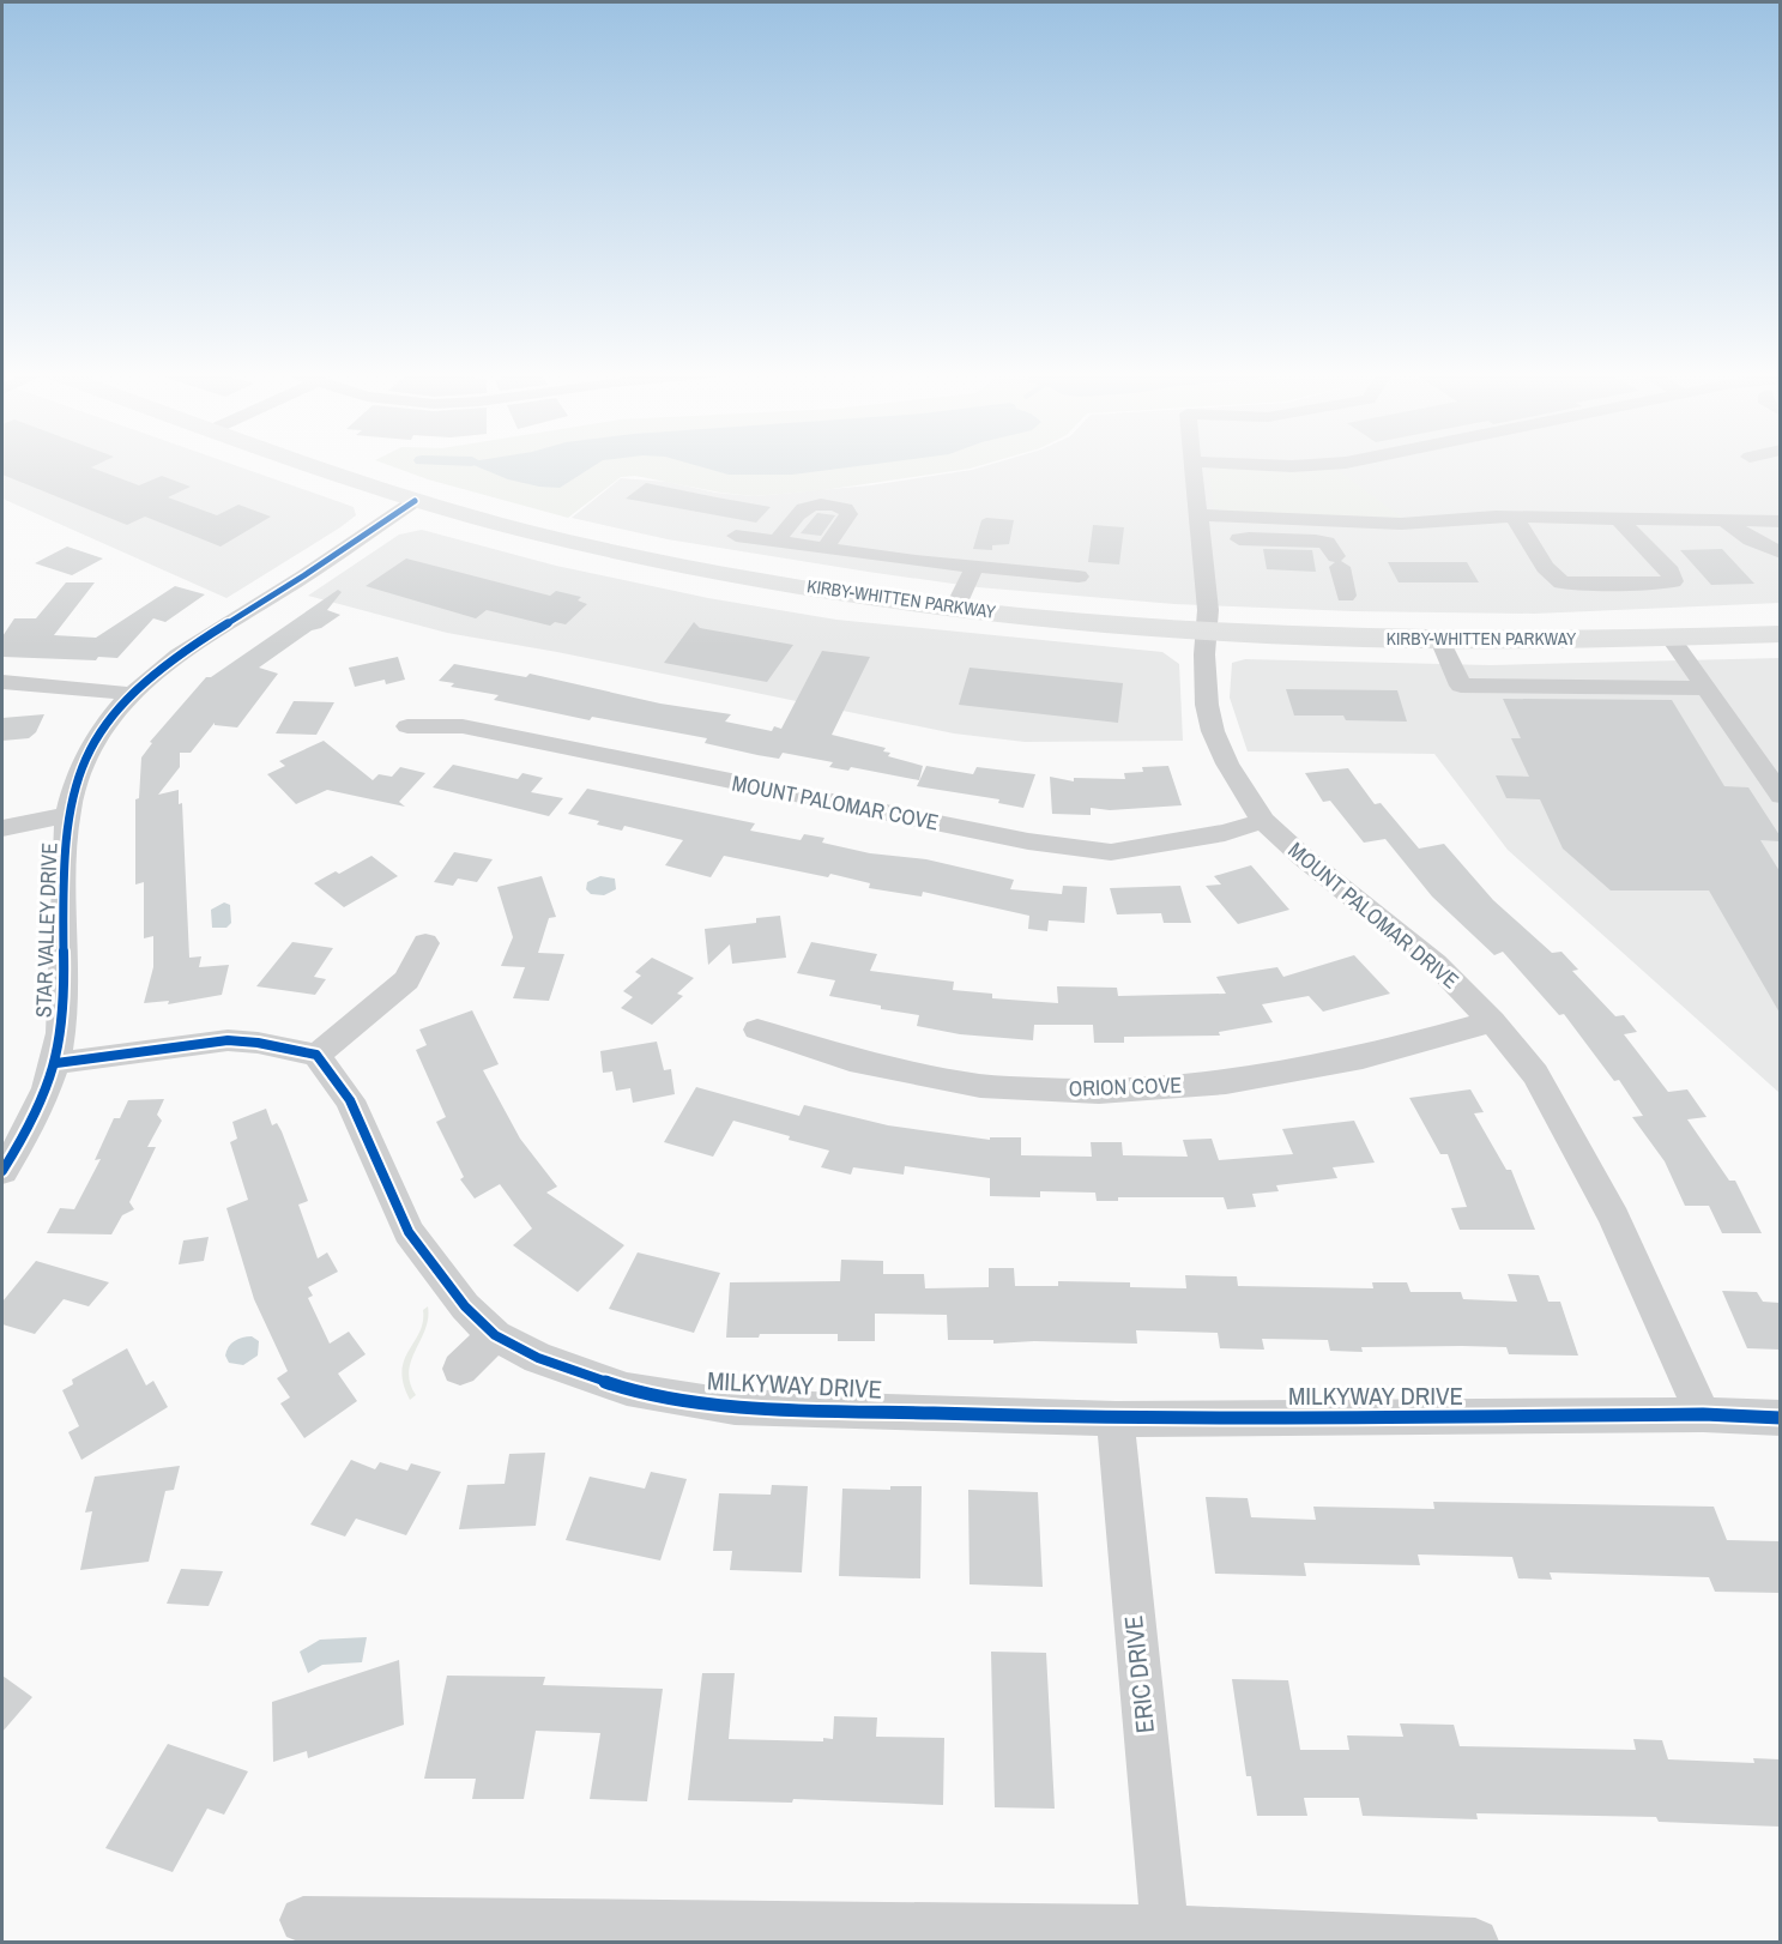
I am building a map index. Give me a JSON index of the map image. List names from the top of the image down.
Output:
{
  "streets": {
    "main road": ["KIRBY-WHITTEN PARKWAY"],
    "street": [
      "MOUNT PALOMAR COVE",
      "MOUNT PALOMAR DRIVE",
      "STAR VALLEY DRIVE",
      "ORION COVE",
      "MILKYWAY DRIVE",
      "ERIC DRIVE"
    ]
  },
  "crossings": [
    ["KIRBY-WHITTEN PARKWAY", "MOUNT PALOMAR DRIVE"],
    ["KIRBY-WHITTEN PARKWAY", "STAR VALLEY DRIVE"],
    ["MOUNT PALOMAR COVE", "MOUNT PALOMAR DRIVE"],
    ["MOUNT PALOMAR DRIVE", "ORION COVE"],
    ["MOUNT PALOMAR DRIVE", "MILKYWAY DRIVE"],
    ["MILKYWAY DRIVE", "ERIC DRIVE"]
  ]
}
